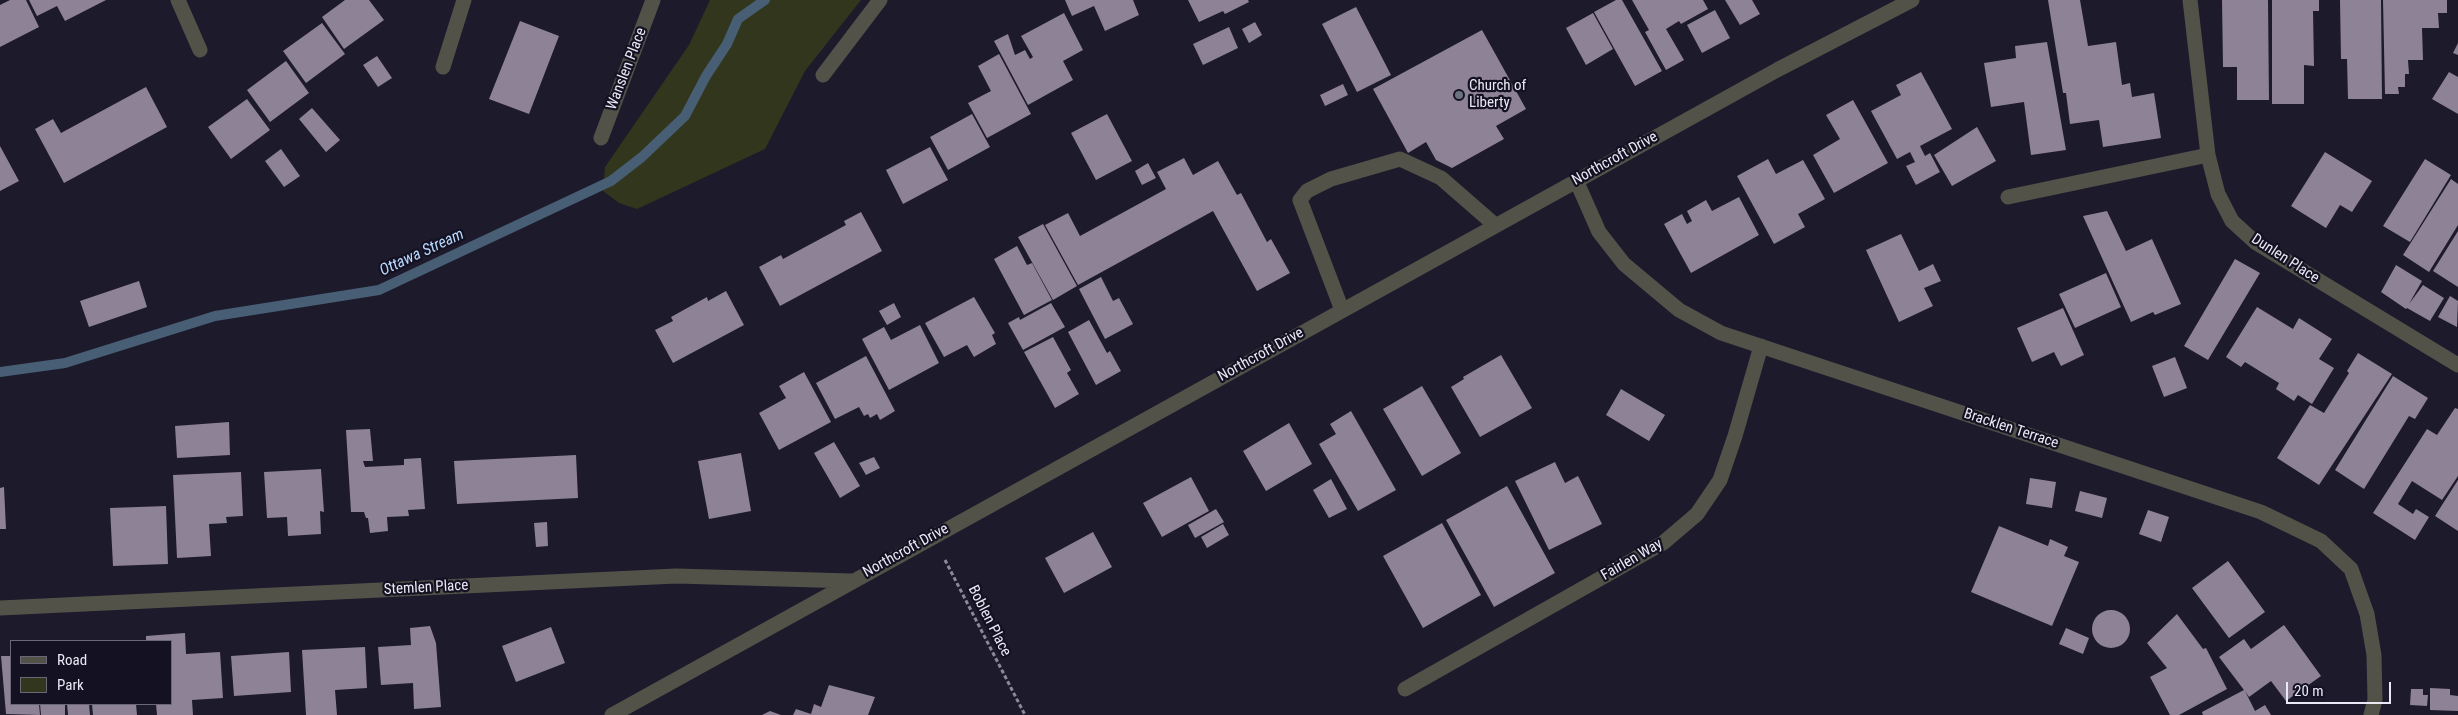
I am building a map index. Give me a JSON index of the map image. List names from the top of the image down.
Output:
{
  "streets": {
    "street": [
      "Wanslen Place",
      "Northcroft Drive",
      "Dunlen Place",
      "Bracklen Terrace",
      "Fairlen Way",
      "Stemlen Place"
    ],
    "path": ["Boblen Place"]
  },
  "crossings": [
    ["Northcroft Drive", "Bracklen Terrace"],
    ["Northcroft Drive", "Stemlen Place"],
    ["Northcroft Drive", "Boblen Place"],
    ["Bracklen Terrace", "Fairlen Way"]
  ],
  "water": ["Ottawa Stream"],
  "places": ["Church of Liberty"],
  "legend": ["Road", "Park"],
  "scale_bar": "20 m"
}
